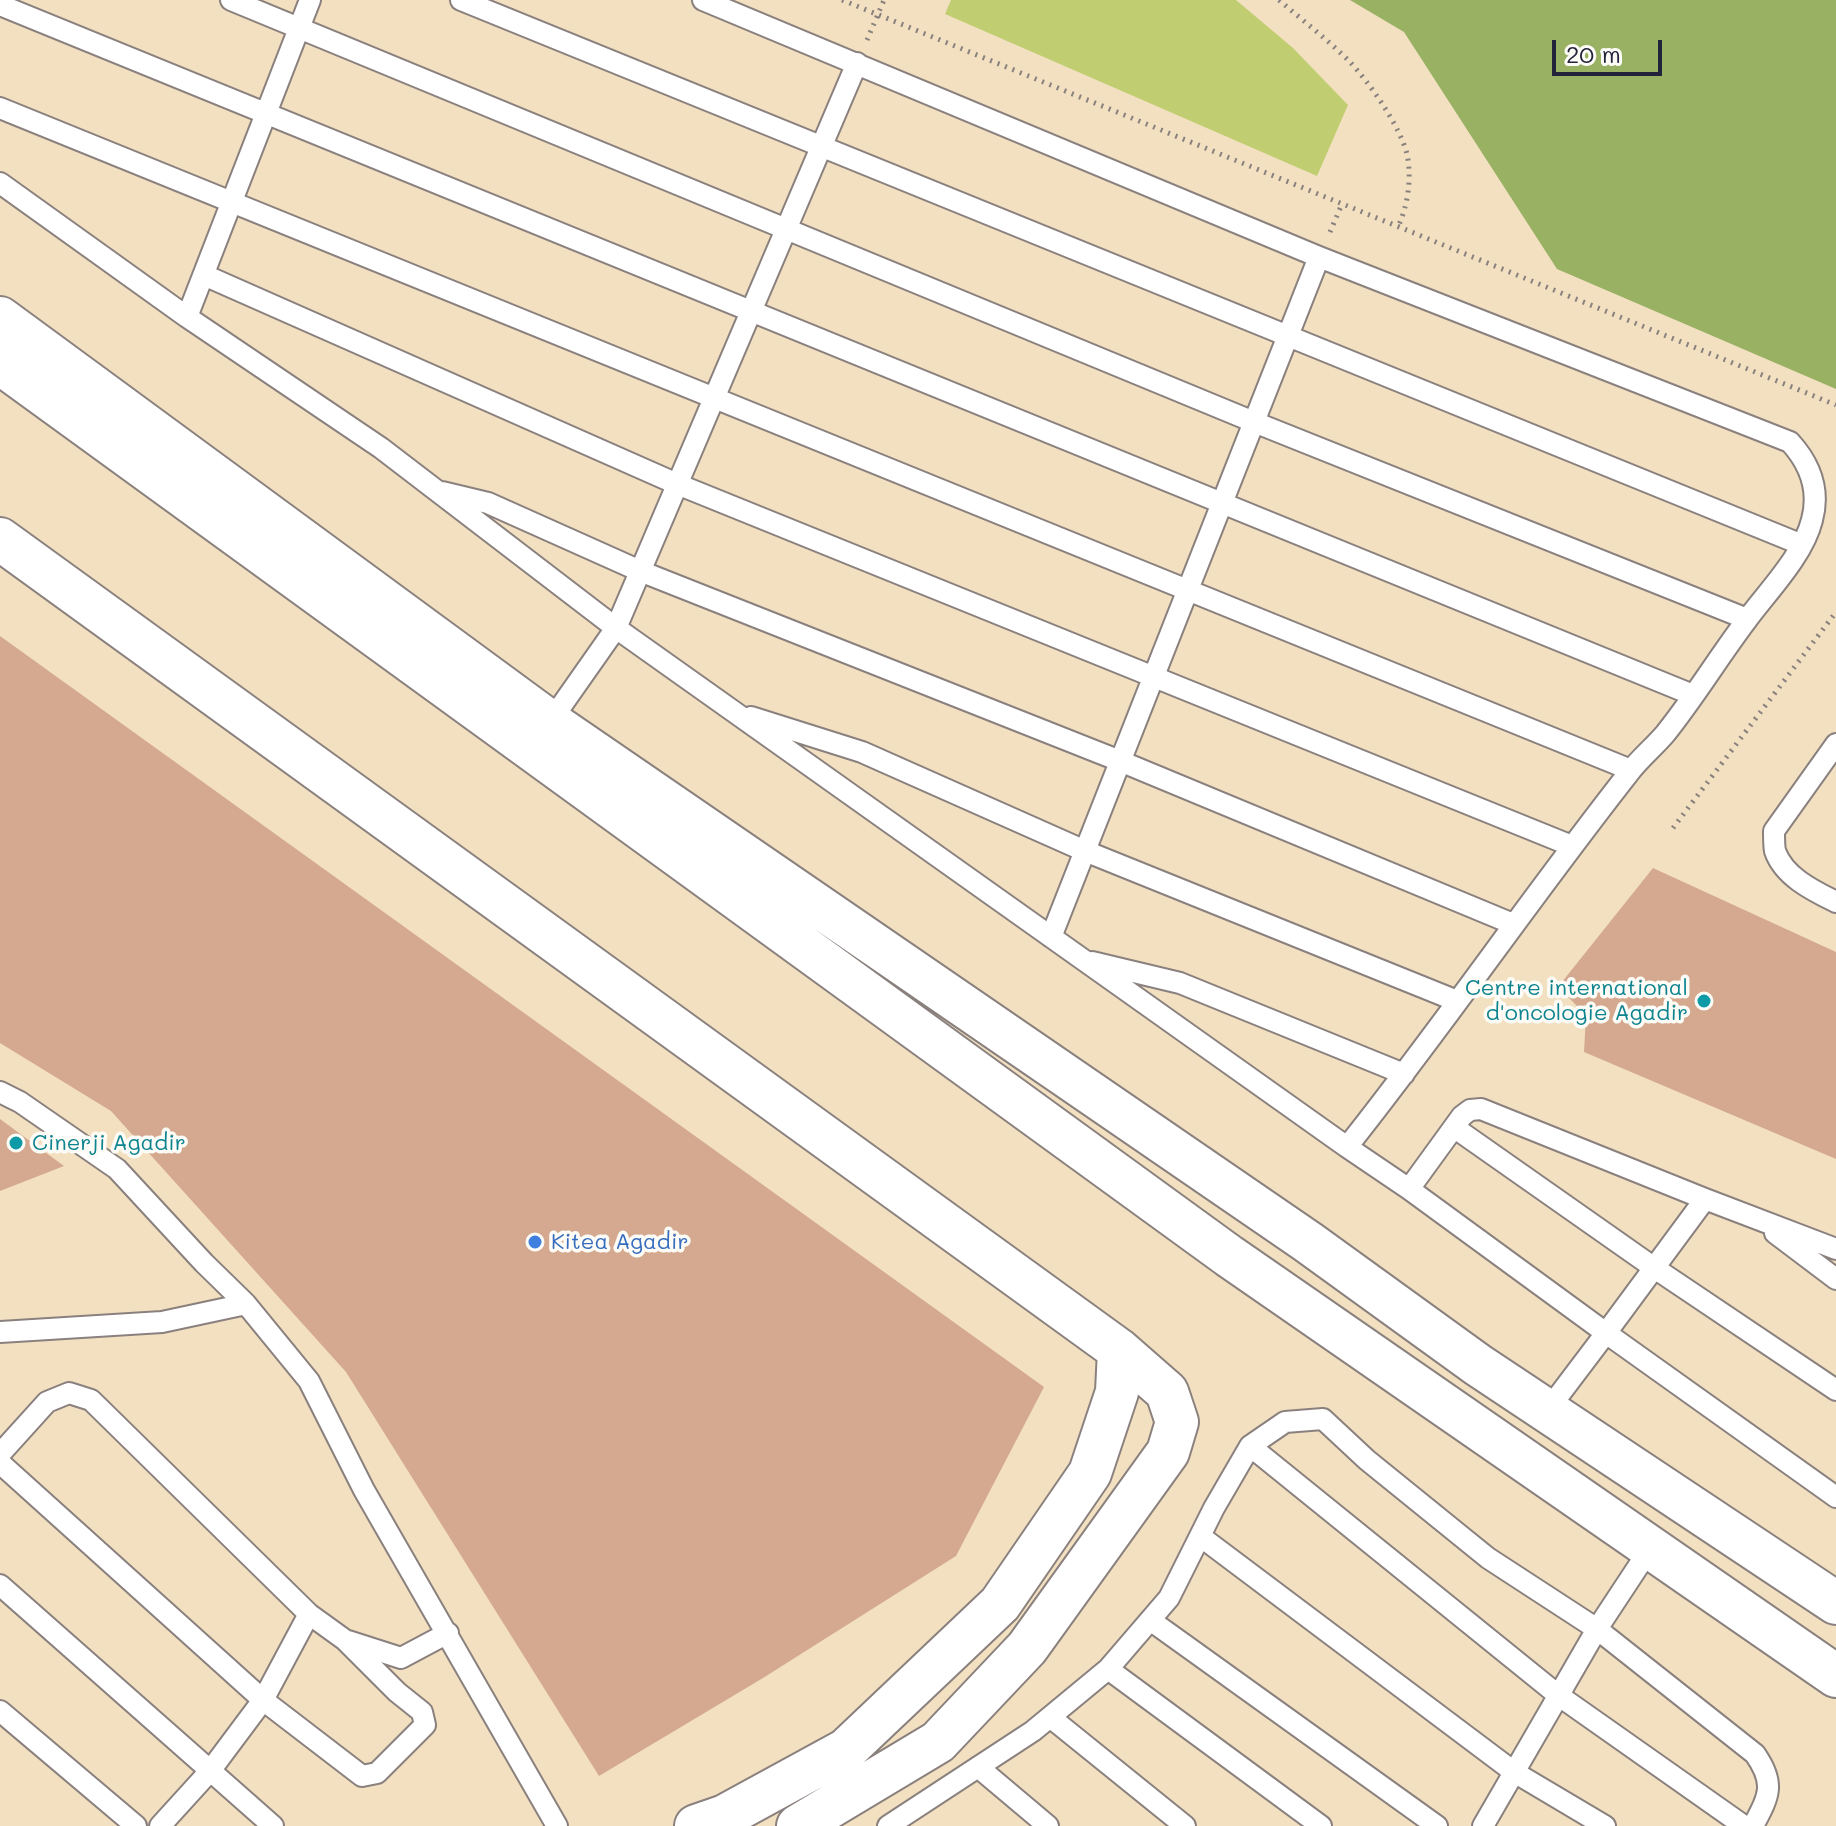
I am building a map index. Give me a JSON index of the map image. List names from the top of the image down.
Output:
{
  "places": ["Centre international d'oncologie Agadir", "Cinerji Agadir", "Kitea Agadir"],
  "scale_bar": "20 m"
}
